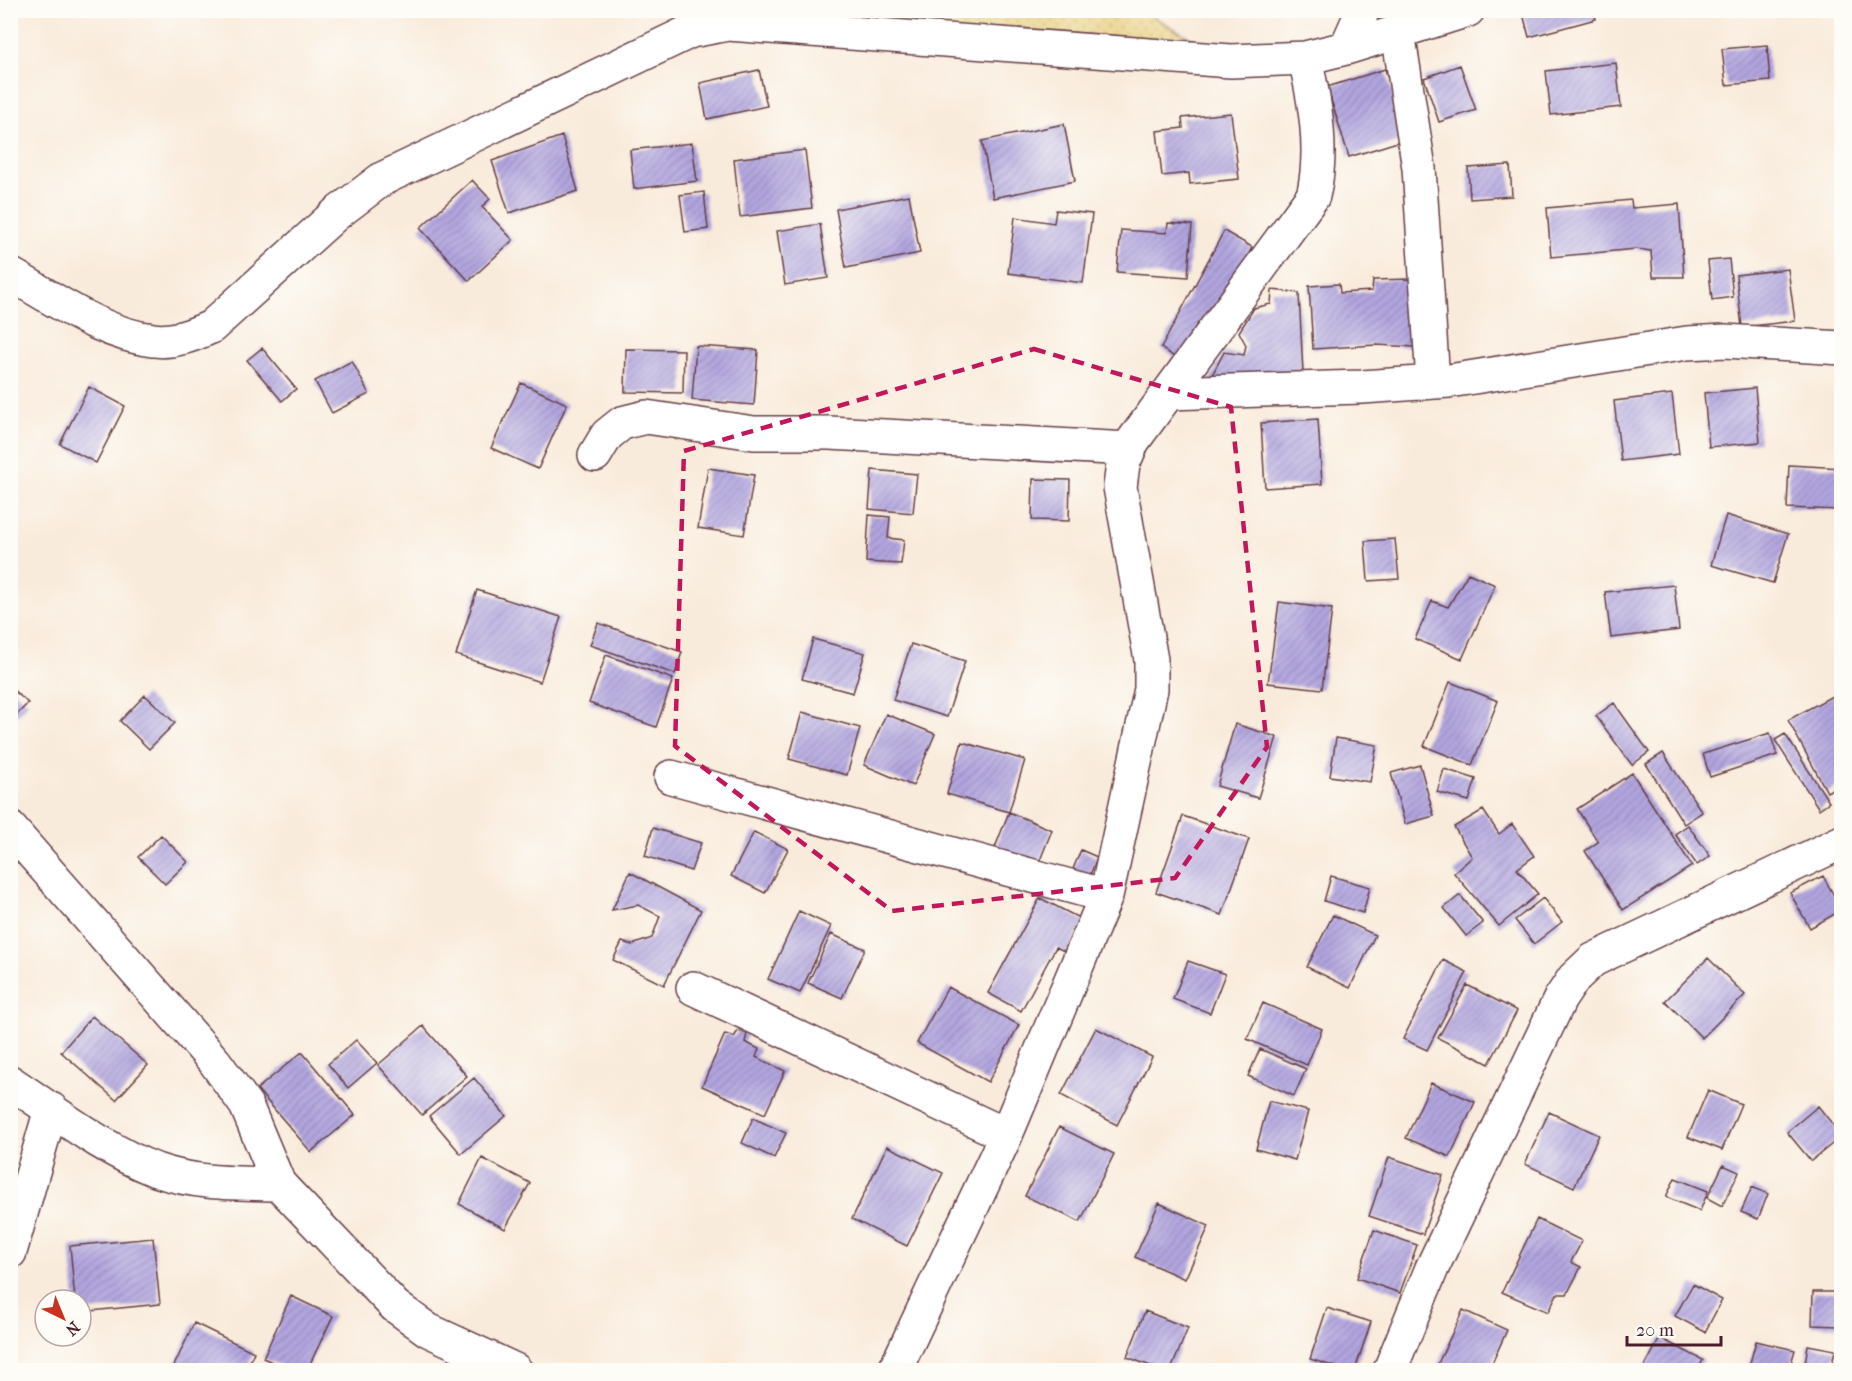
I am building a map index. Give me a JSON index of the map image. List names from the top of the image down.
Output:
{
  "scale_bar": "20 m",
  "north": "bottom right"
}
